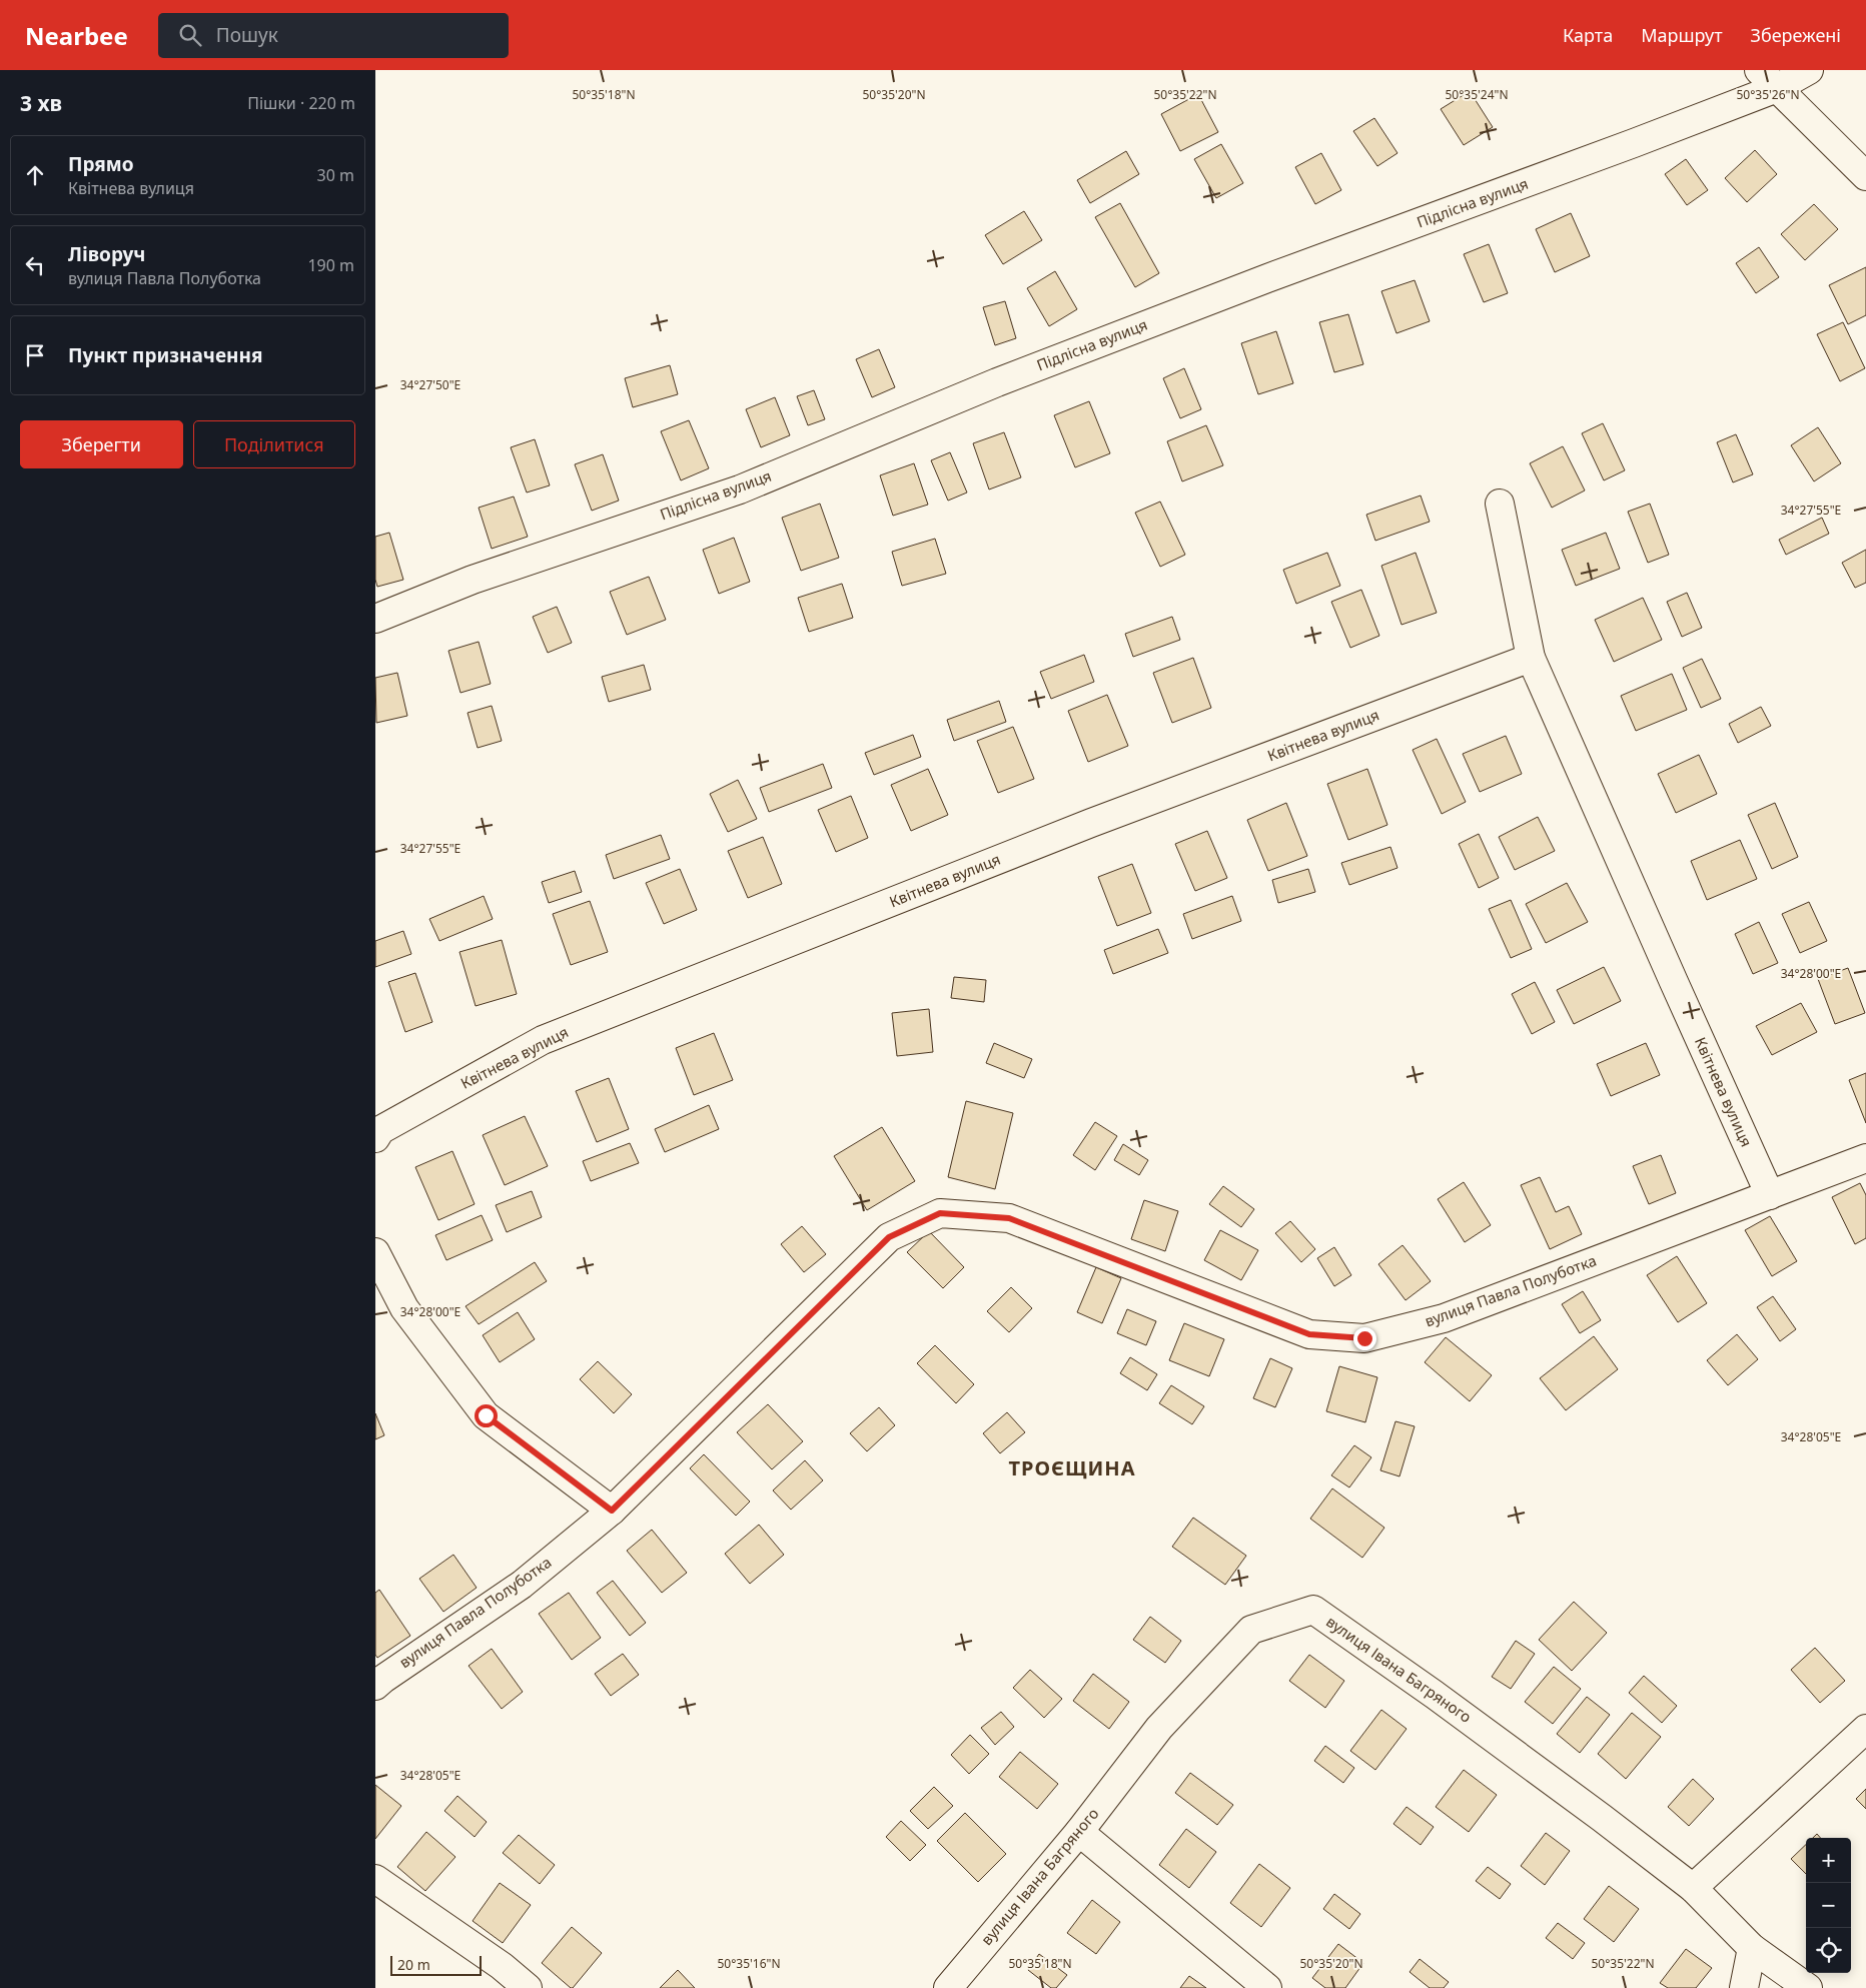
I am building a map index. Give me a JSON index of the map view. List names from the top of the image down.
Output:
{
  "streets": {
    "street": [
      "Підлісна вулиця",
      "Квітнева вулиця",
      "вулиця Павла Полуботка",
      "вулиця Івана Багряного"
    ]
  },
  "crossings": [
    ["Квітнева вулиця", "вулиця Павла Полуботка"]
  ],
  "districts": ["ТРОЄЩИНА"],
  "scale_bar": "20 m",
  "page": {
    "header": "Nearbee",
    "search": "Пошук",
    "nav": ["Карта", "Маршрут", "Збережені"],
    "heading": ["3 хв", "Пішки · 220 m"],
    "list": [
      ["Прямо", "Квітнева вулиця", "30 m"],
      ["Ліворуч", "вулиця Павла Полуботка", "190 m"],
      "Пункт призначення"
    ],
    "buttons": ["Зберегти", "Поділитися"],
    "map_buttons": ["+", "−"],
    "scale": "20 m"
  },
  "coordinates": [
    "50°35'18\"N",
    "50°35'20\"N",
    "50°35'22\"N",
    "50°35'24\"N",
    "50°35'26\"N",
    "34°27'50\"E",
    "34°27'55\"E",
    "34°28'00\"E",
    "34°28'05\"E",
    "50°35'16\"N"
  ]
}
